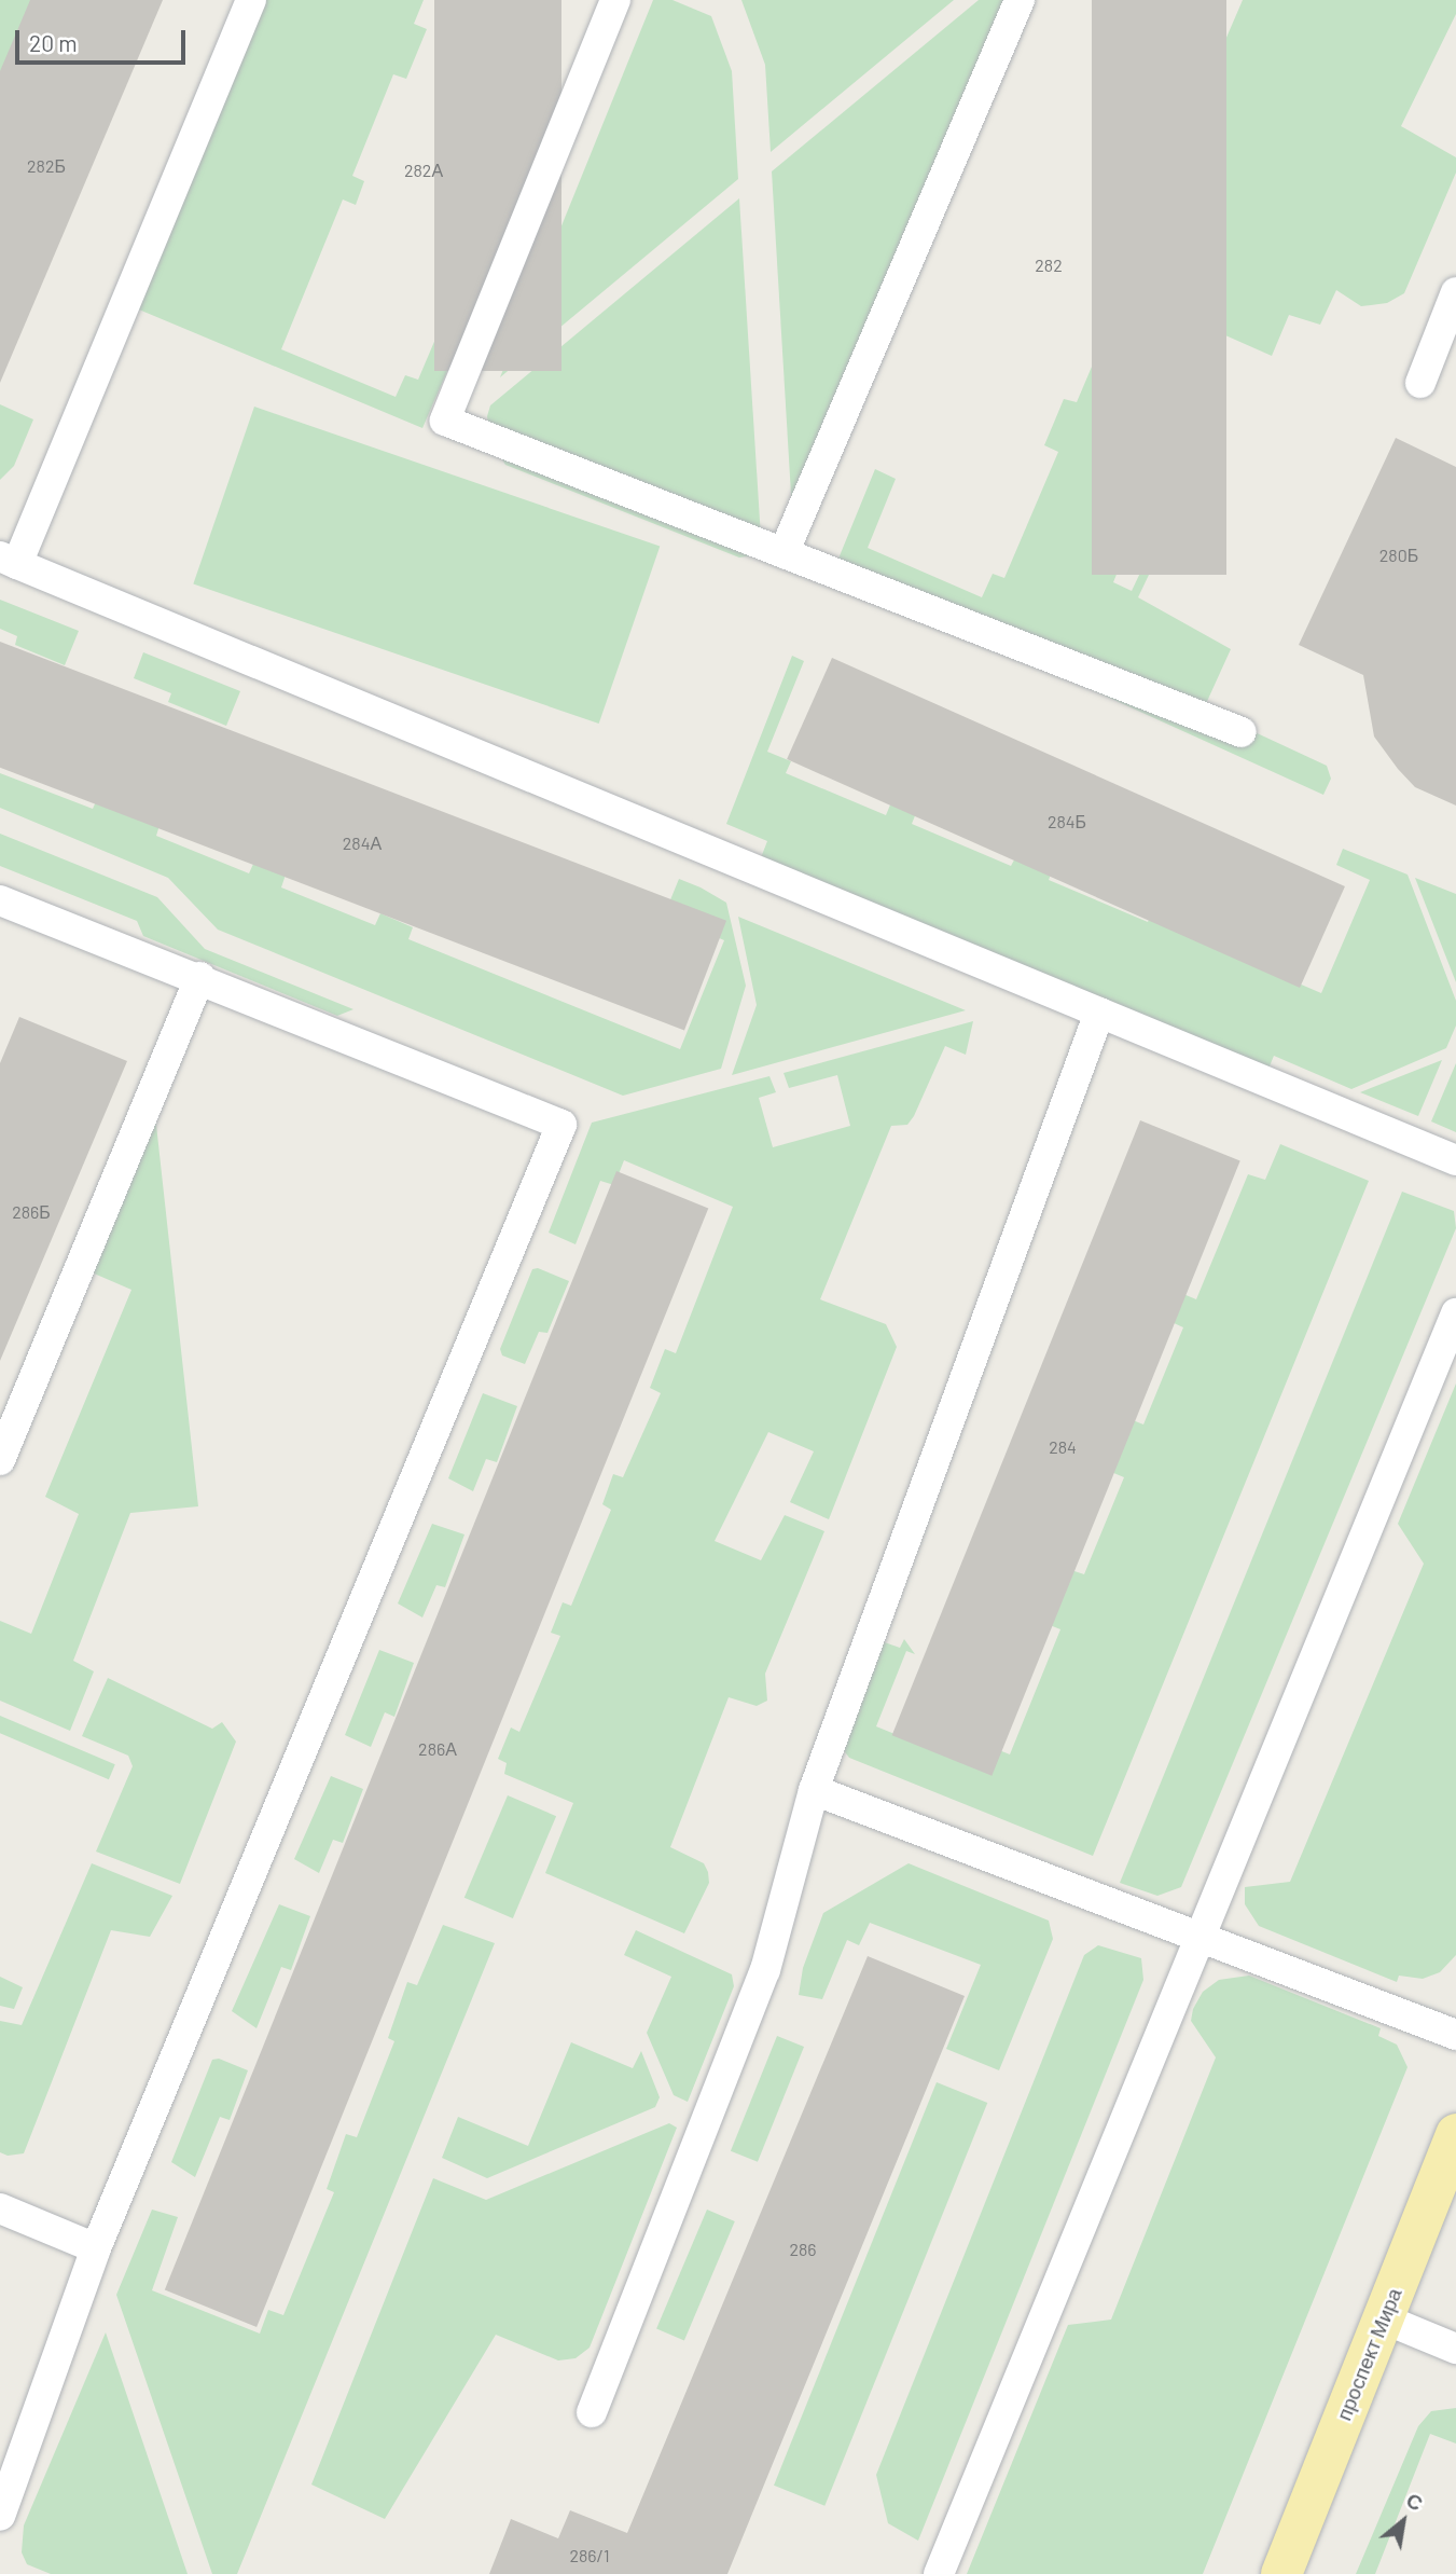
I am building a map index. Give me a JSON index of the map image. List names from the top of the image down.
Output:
{
  "streets": {
    "main road": ["проспект Мира"]
  },
  "house_numbers": [
    "282Б",
    "282А",
    "282",
    "280Б",
    "284Б",
    "284А",
    "286Б",
    "284",
    "286А",
    "286",
    "286/1"
  ],
  "scale_bar": "20 m",
  "north": "top right"
}
